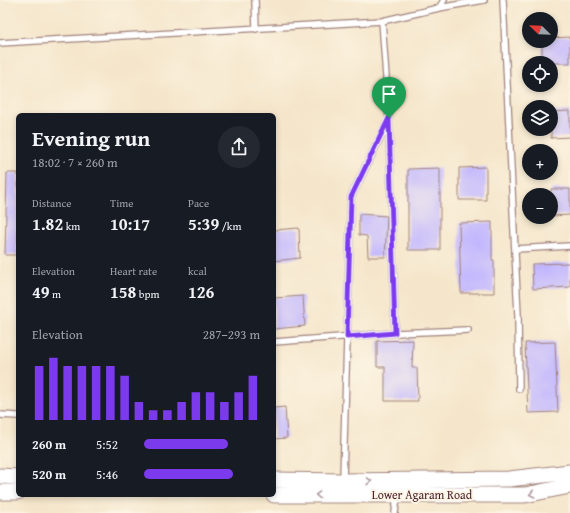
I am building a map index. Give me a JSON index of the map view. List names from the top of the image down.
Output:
{
  "streets": {
    "main road": ["Lower Agaram Road"]
  },
  "north": "top left",
  "page": {
    "map_buttons": ["+", "−"],
    "heading": ["Evening run", "18:02 · 7 × 260 m"],
    "stats": [
      ["Distance", "1.82 km"],
      ["Time", "10:17"],
      ["Pace", "5:39 /km"],
      ["Elevation", "49 m"],
      ["Heart rate", "158 bpm"],
      ["kcal", "126"]
    ],
    "chart": ["Elevation", "287–293 m"],
    "list": [
      {
        "name": "260 m",
        "note": "5:52"
      },
      {
        "name": "520 m",
        "note": "5:46"
      }
    ]
  }
}
